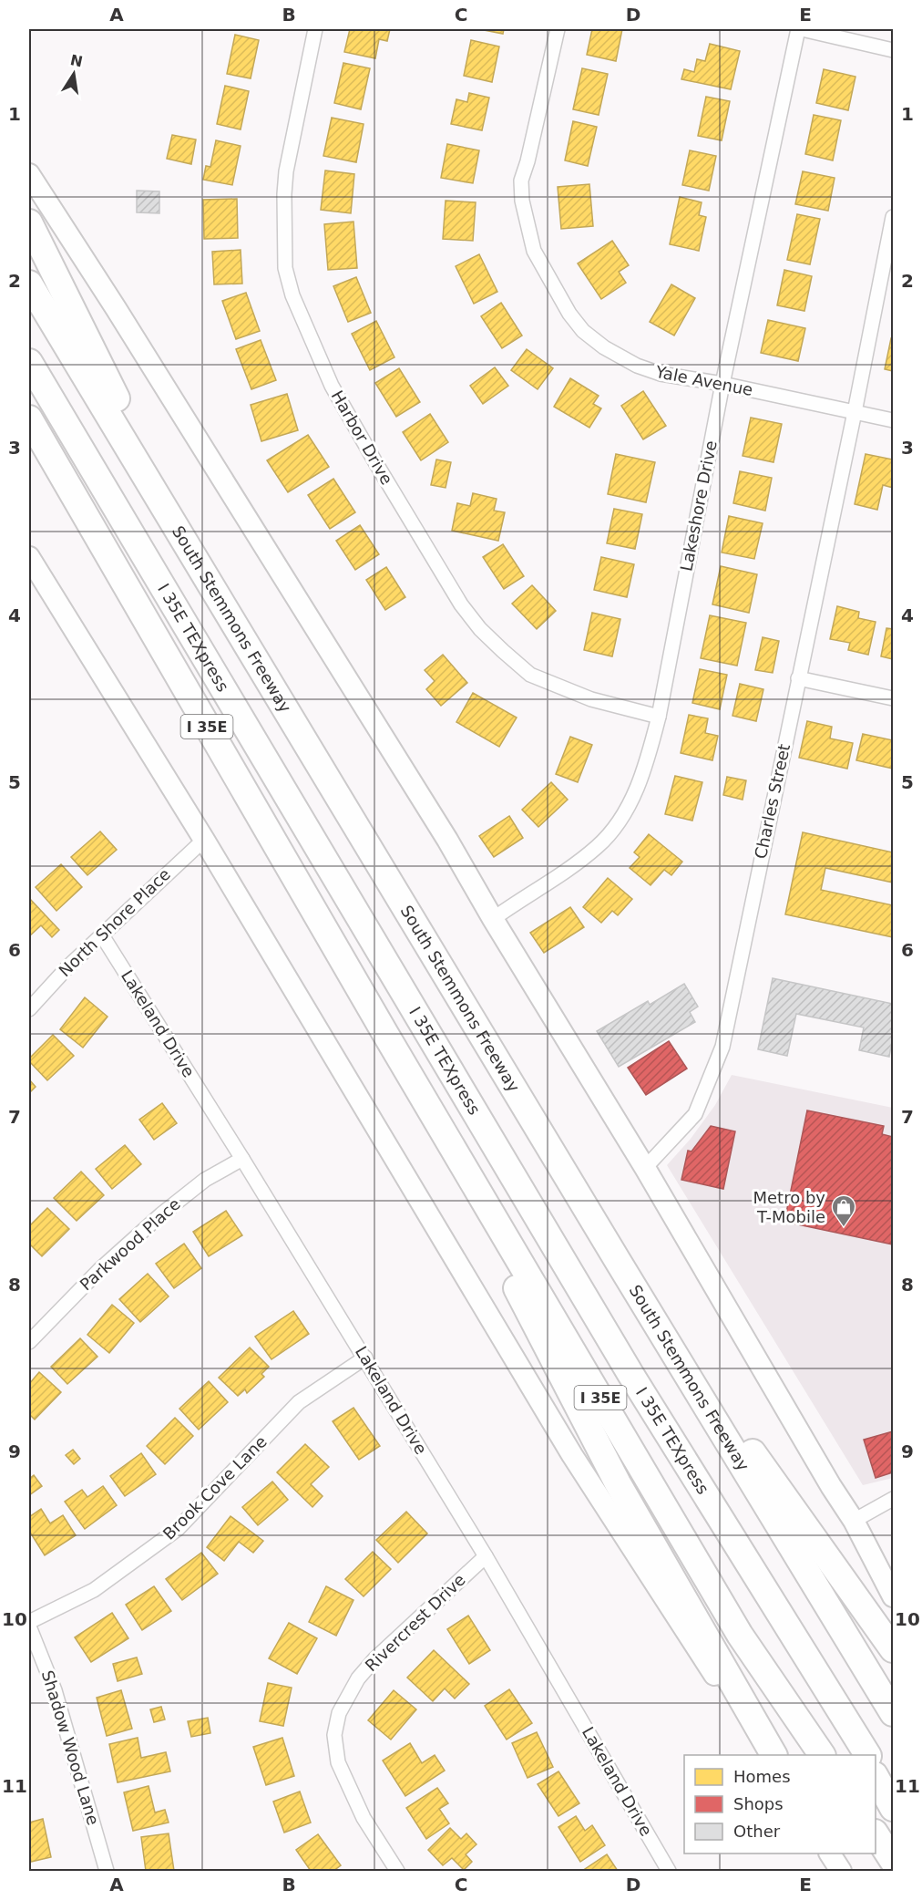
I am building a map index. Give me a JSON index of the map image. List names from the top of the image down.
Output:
{
  "streets": {
    "highway": ["South Stemmons Freeway", "I 35E TEXpress", "I 35E"],
    "street": [
      "Yale Avenue",
      "Harbor Drive",
      "Lakeshore Drive",
      "Charles Street",
      "North Shore Place",
      "Lakeland Drive",
      "Parkwood Place",
      "Brook Cove Lane",
      "Rivercrest Drive",
      "Shadow Wood Lane"
    ]
  },
  "crossings": [
    ["Yale Avenue", "Lakeshore Drive"],
    ["Yale Avenue", "Charles Street"],
    ["Harbor Drive", "Lakeshore Drive"],
    ["North Shore Place", "Lakeland Drive"],
    ["Lakeland Drive", "Parkwood Place"],
    ["Lakeland Drive", "Brook Cove Lane"],
    ["Lakeland Drive", "Rivercrest Drive"],
    ["Brook Cove Lane", "Shadow Wood Lane"]
  ],
  "places": {
    "shop": ["Metro by T-Mobile"]
  },
  "legend": ["Homes", "Shops", "Other"],
  "north": "top",
  "grid": {
    "columns": [
      "A",
      "B",
      "C",
      "D",
      "E"
    ],
    "rows": [
      "1",
      "2",
      "3",
      "4",
      "5",
      "6",
      "7",
      "8",
      "9",
      "10",
      "11"
    ]
  }
}
